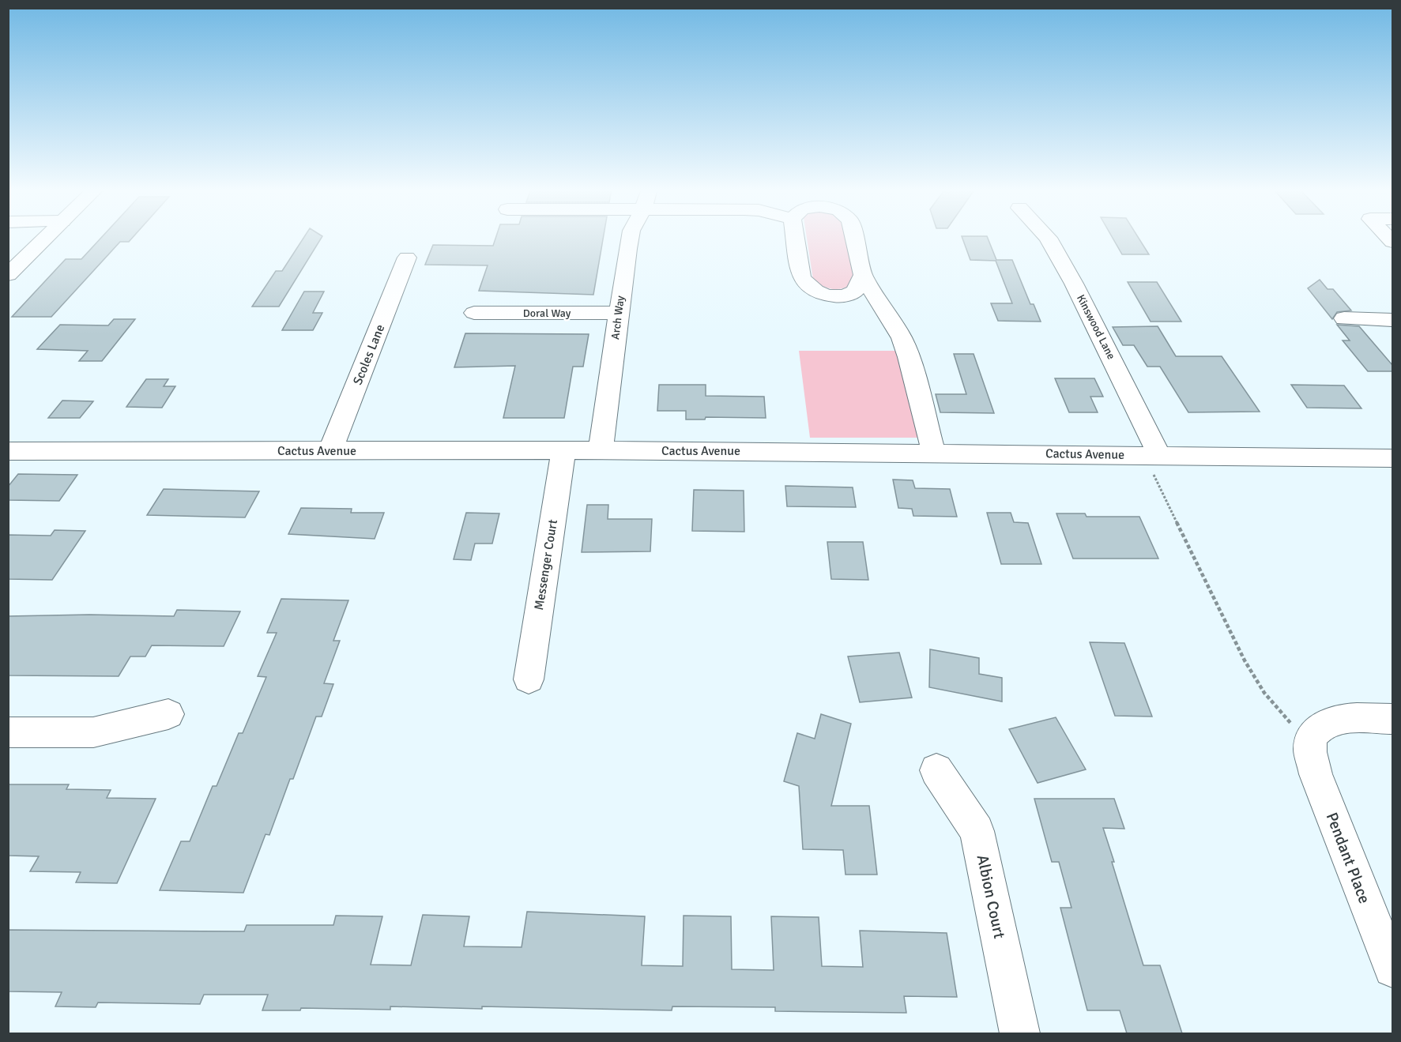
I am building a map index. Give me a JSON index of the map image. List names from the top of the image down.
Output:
{
  "streets": {
    "street": [
      "Doral Way",
      "Arch Way",
      "Kinswood Lane",
      "Scoles Lane",
      "Cactus Avenue",
      "Messenger Court",
      "Pendant Place",
      "Albion Court"
    ]
  },
  "crossings": [
    ["Doral Way", "Arch Way"],
    ["Arch Way", "Cactus Avenue"],
    ["Kinswood Lane", "Cactus Avenue"],
    ["Scoles Lane", "Cactus Avenue"],
    ["Cactus Avenue", "Messenger Court"]
  ]
}
